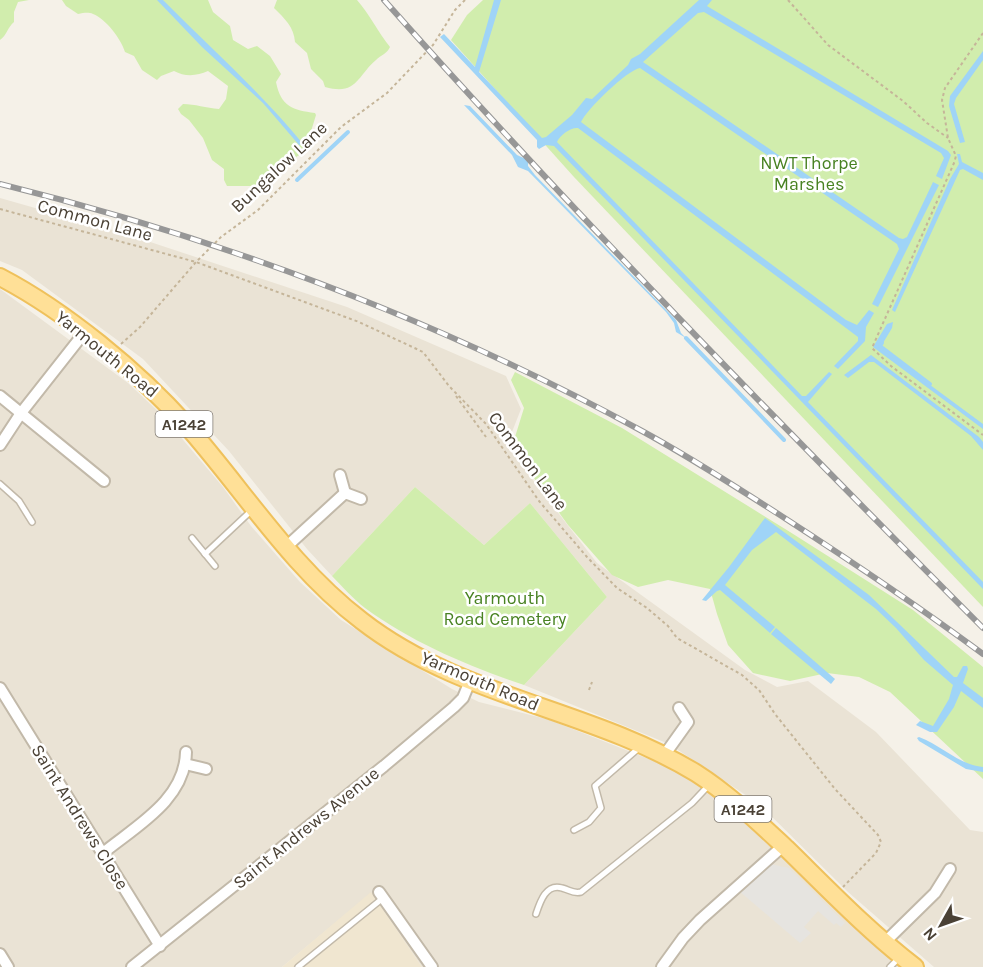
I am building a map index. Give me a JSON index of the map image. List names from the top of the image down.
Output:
{
  "streets": {
    "main road": ["Yarmouth Road", "A1242"],
    "street": ["Saint Andrews Close", "Saint Andrews Avenue"],
    "path": ["Bungalow Lane", "Common Lane"]
  },
  "crossings": [
    ["Bungalow Lane", "Common Lane"],
    ["Bungalow Lane", "Yarmouth Road"],
    ["Common Lane", "Yarmouth Road"],
    ["Yarmouth Road", "Saint Andrews Avenue"],
    ["Saint Andrews Close", "Saint Andrews Avenue"]
  ],
  "parks": ["NWT Thorpe Marshes", "Yarmouth Road Cemetery"],
  "north": "bottom left"
}
